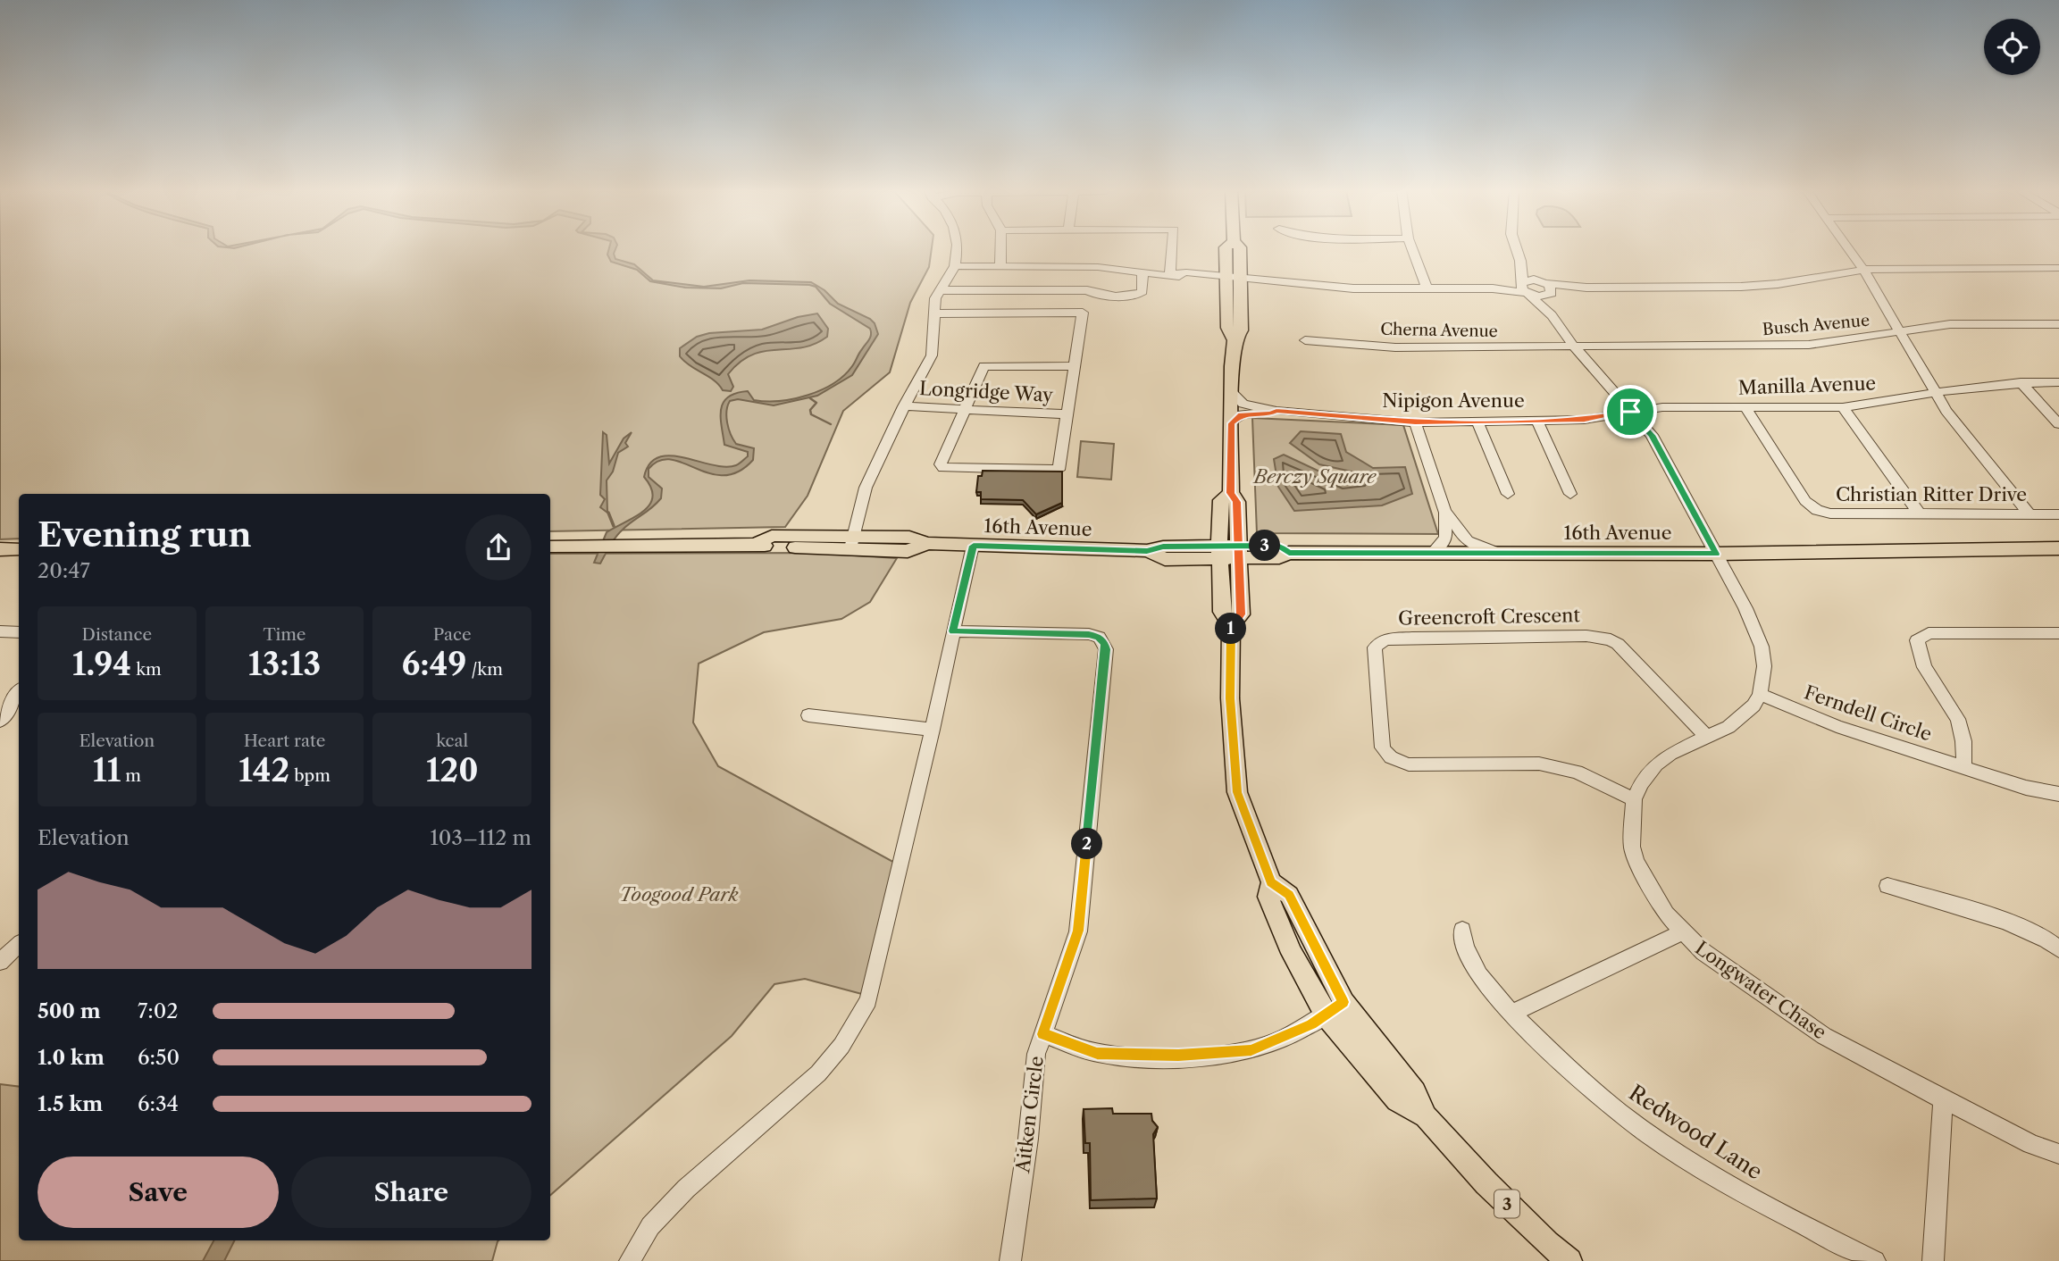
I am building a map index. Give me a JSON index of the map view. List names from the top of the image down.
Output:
{
  "streets": {
    "main road": ["16th Avenue", "3"],
    "street": [
      "Busch Avenue",
      "Cherna Avenue",
      "Manilla Avenue",
      "Longridge Way",
      "Nipigon Avenue",
      "Christian Ritter Drive",
      "Greencroft Crescent",
      "Ferndell Circle",
      "Longwater Chase",
      "Aitken Circle",
      "Redwood Lane"
    ]
  },
  "crossings": [
    ["Busch Avenue", "Cherna Avenue"],
    ["Manilla Avenue", "Nipigon Avenue"],
    ["Manilla Avenue", "Christian Ritter Drive"],
    ["Nipigon Avenue", "3"],
    ["16th Avenue", "3"],
    ["Greencroft Crescent", "Longwater Chase"],
    ["Ferndell Circle", "Longwater Chase"]
  ],
  "parks": ["Berczy Square", "Toogood Park"],
  "page": {
    "heading": ["Evening run", "20:47"],
    "pins": ["3", "1", "2"],
    "stats": [
      ["Distance", "1.94 km"],
      ["Time", "13:13"],
      ["Pace", "6:49 /km"],
      ["Elevation", "11 m"],
      ["Heart rate", "142 bpm"],
      ["kcal", "120"]
    ],
    "chart": ["Elevation", "103–112 m"],
    "list": [
      {
        "name": "500 m",
        "note": "7:02"
      },
      {
        "name": "1.0 km",
        "note": "6:50"
      },
      {
        "name": "1.5 km",
        "note": "6:34"
      }
    ],
    "buttons": ["Save", "Share"]
  }
}
